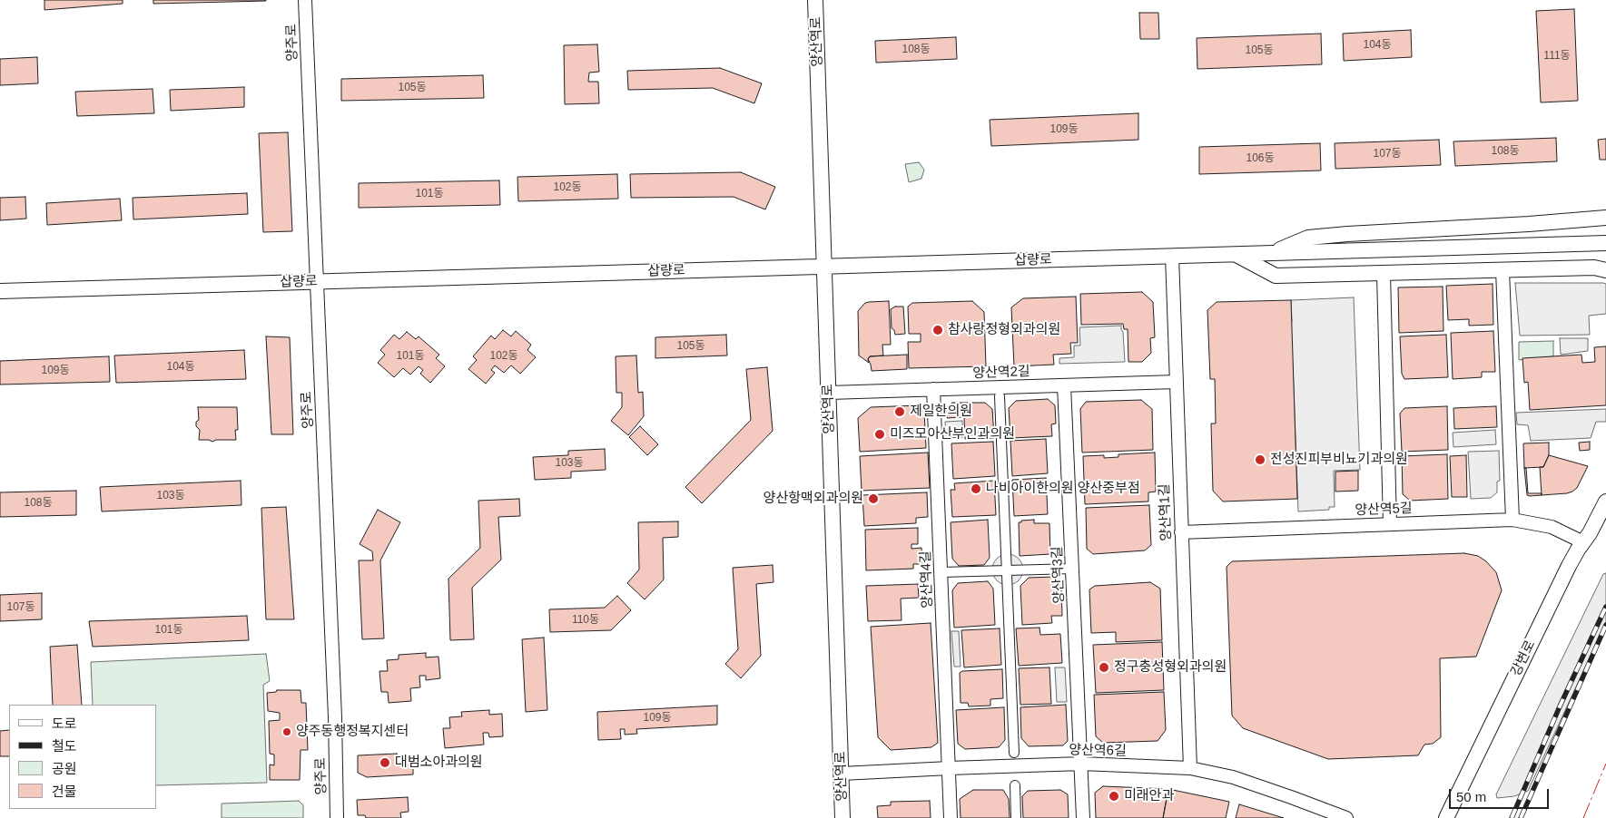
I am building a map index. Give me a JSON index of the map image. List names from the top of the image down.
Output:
{
  "streets": {
    "street": [
      "양산역로",
      "양주로",
      "삽량로",
      "양산역2길",
      "양산역5길",
      "양산역1길",
      "양산역3길",
      "양산역4길",
      "강변로",
      "양산역6길"
    ]
  },
  "crossings": [
    ["양산역로", "삽량로"],
    ["양산역로", "양산역2길"],
    ["양산역로", "양산역6길"],
    ["양주로", "삽량로"],
    ["삽량로", "양산역1길"],
    ["양산역2길", "양산역1길"],
    ["양산역2길", "양산역3길"],
    ["양산역2길", "양산역4길"],
    ["양산역5길", "양산역1길"],
    ["양산역5길", "강변로"],
    ["양산역1길", "양산역6길"],
    ["양산역3길", "양산역6길"],
    ["양산역4길", "양산역6길"]
  ],
  "places": [
    "참사랑정형외과의원",
    "제일한의원",
    "미즈모아산부인과의원",
    "전성진피부비뇨기과의원",
    "나비아이한의원 양산중부점",
    "양산항맥외과의원",
    "정구충성형외과의원",
    "양주동행정복지센터",
    "대범소아과의원",
    "미래안과"
  ],
  "house_numbers": [
    "104동",
    "108동",
    "105동",
    "111동",
    "105동",
    "109동",
    "108동",
    "107동",
    "106동",
    "102동",
    "101동",
    "105동",
    "101동",
    "102동",
    "104동",
    "109동",
    "103동",
    "103동",
    "108동",
    "107동",
    "110동",
    "101동",
    "109동"
  ],
  "legend": [
    "도로",
    "철도",
    "공원",
    "건물"
  ],
  "scale_bar": "50 m"
}
